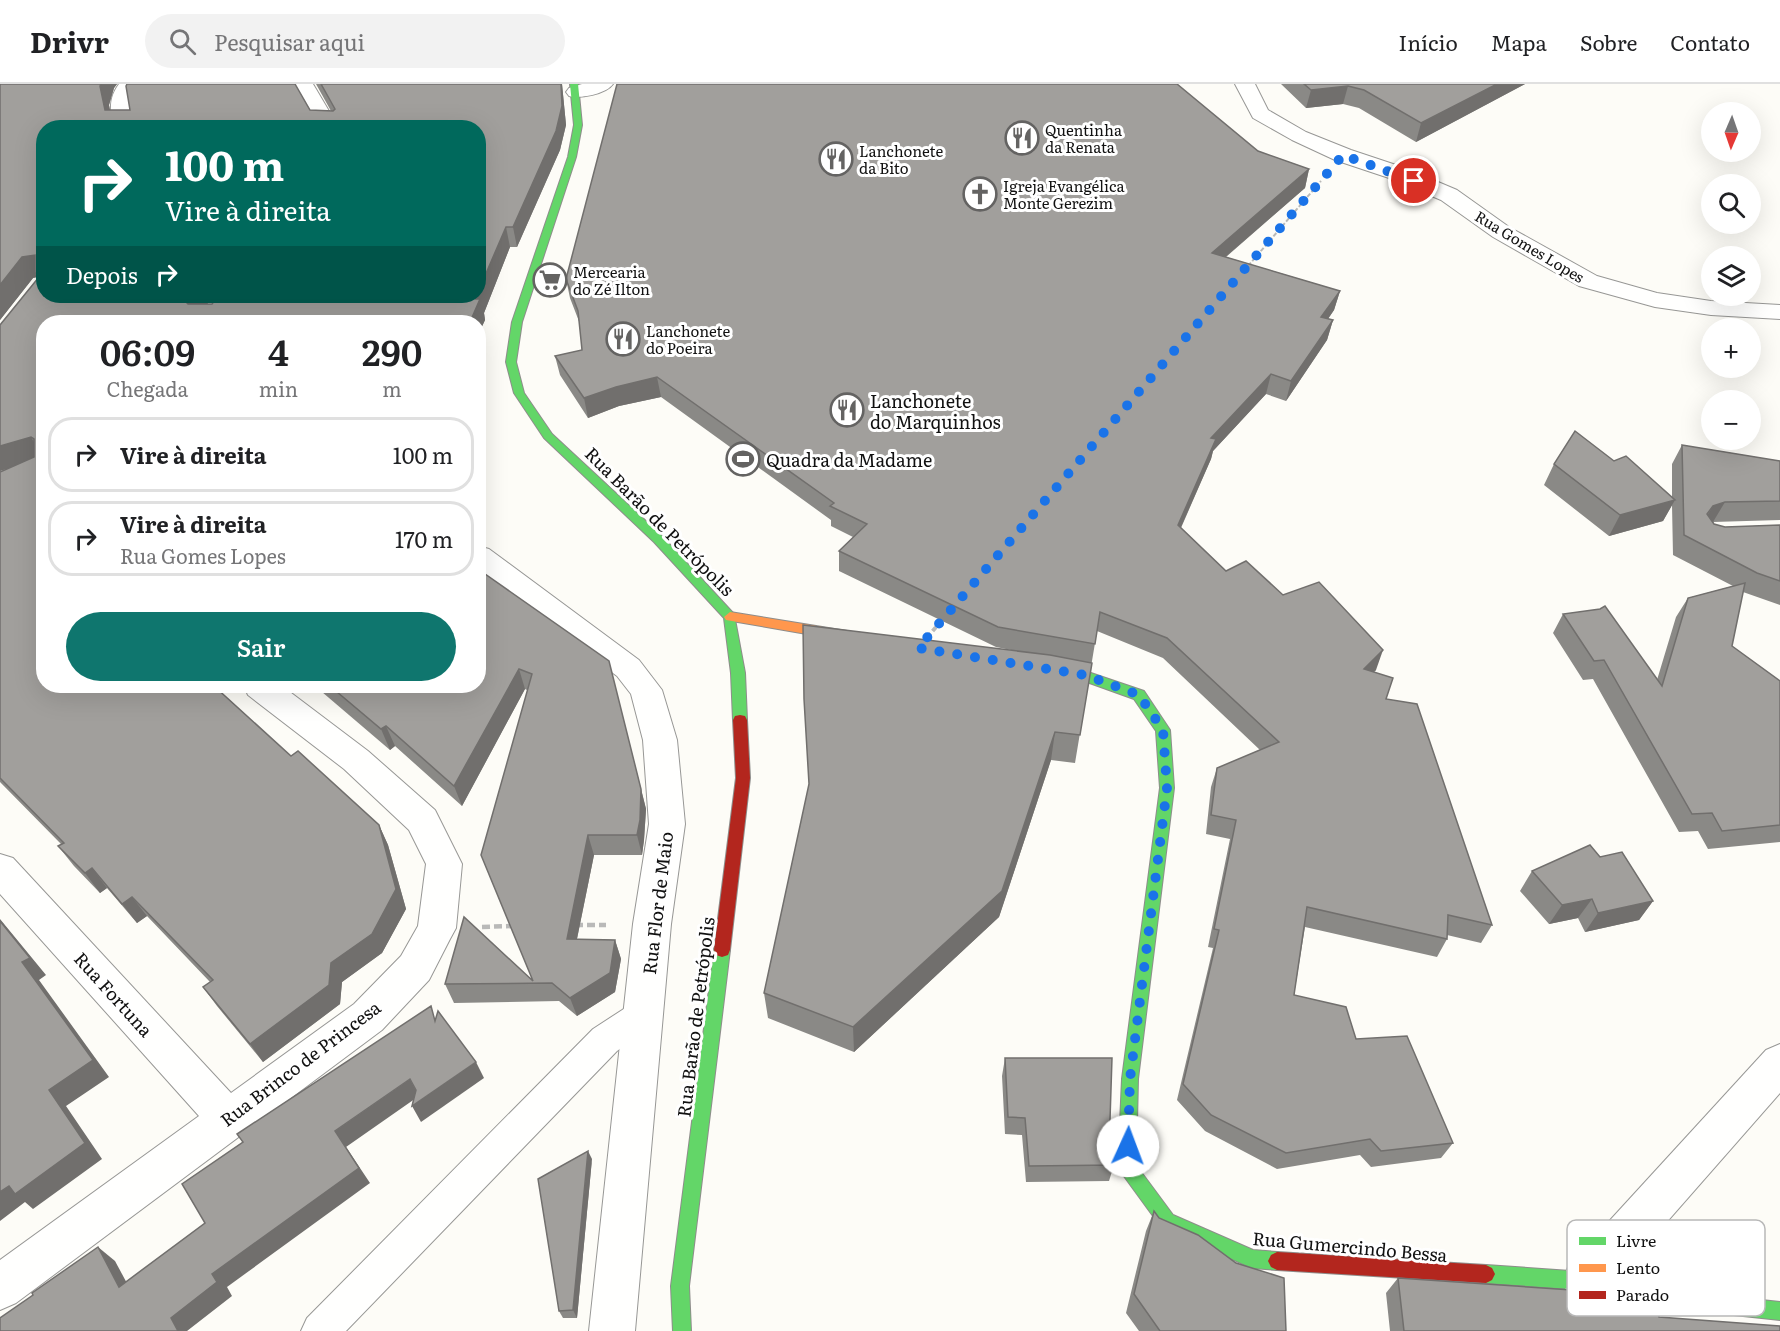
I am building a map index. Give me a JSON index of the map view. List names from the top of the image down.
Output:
{
  "streets": {
    "street": [
      "Rua Gomes Lopes",
      "Rua Barão de Petrópolis",
      "Rua Flor de Maio",
      "Rua Fortuna",
      "Rua Brinco de Princesa",
      "Rua Gumercindo Bessa"
    ]
  },
  "crossings": [
    ["Rua Fortuna", "Rua Brinco de Princesa"]
  ],
  "places": {
    "restaurant": [
      "Quentinha da Renata",
      "Lanchonete da Bito",
      "Lanchonete do Poeira",
      "Lanchonete do Marquinhos"
    ],
    "church": ["Igreja Evangélica Monte Gerezim"],
    "supermarket": ["Mercearia do Zé Ilton"],
    "sports": ["Quadra da Madame"]
  },
  "legend": ["Livre", "Lento", "Parado"],
  "north": "bottom",
  "page": {
    "header": "Drivr",
    "search": "Pesquisar aqui",
    "nav": [
      "Início",
      "Mapa",
      "Sobre",
      "Contato"
    ],
    "map_buttons": ["+", "−"],
    "turn": ["100 m", "Vire à direita"],
    "then": "Depois",
    "eta": [
      "06:09",
      "Chegada",
      "4",
      "min",
      "290",
      "m"
    ],
    "list": [
      {
        "name": "Vire à direita",
        "value": "100 m"
      },
      {
        "name": "Vire à direita",
        "note": "Rua Gomes Lopes",
        "value": "170 m"
      }
    ],
    "buttons": "Sair"
  }
}
